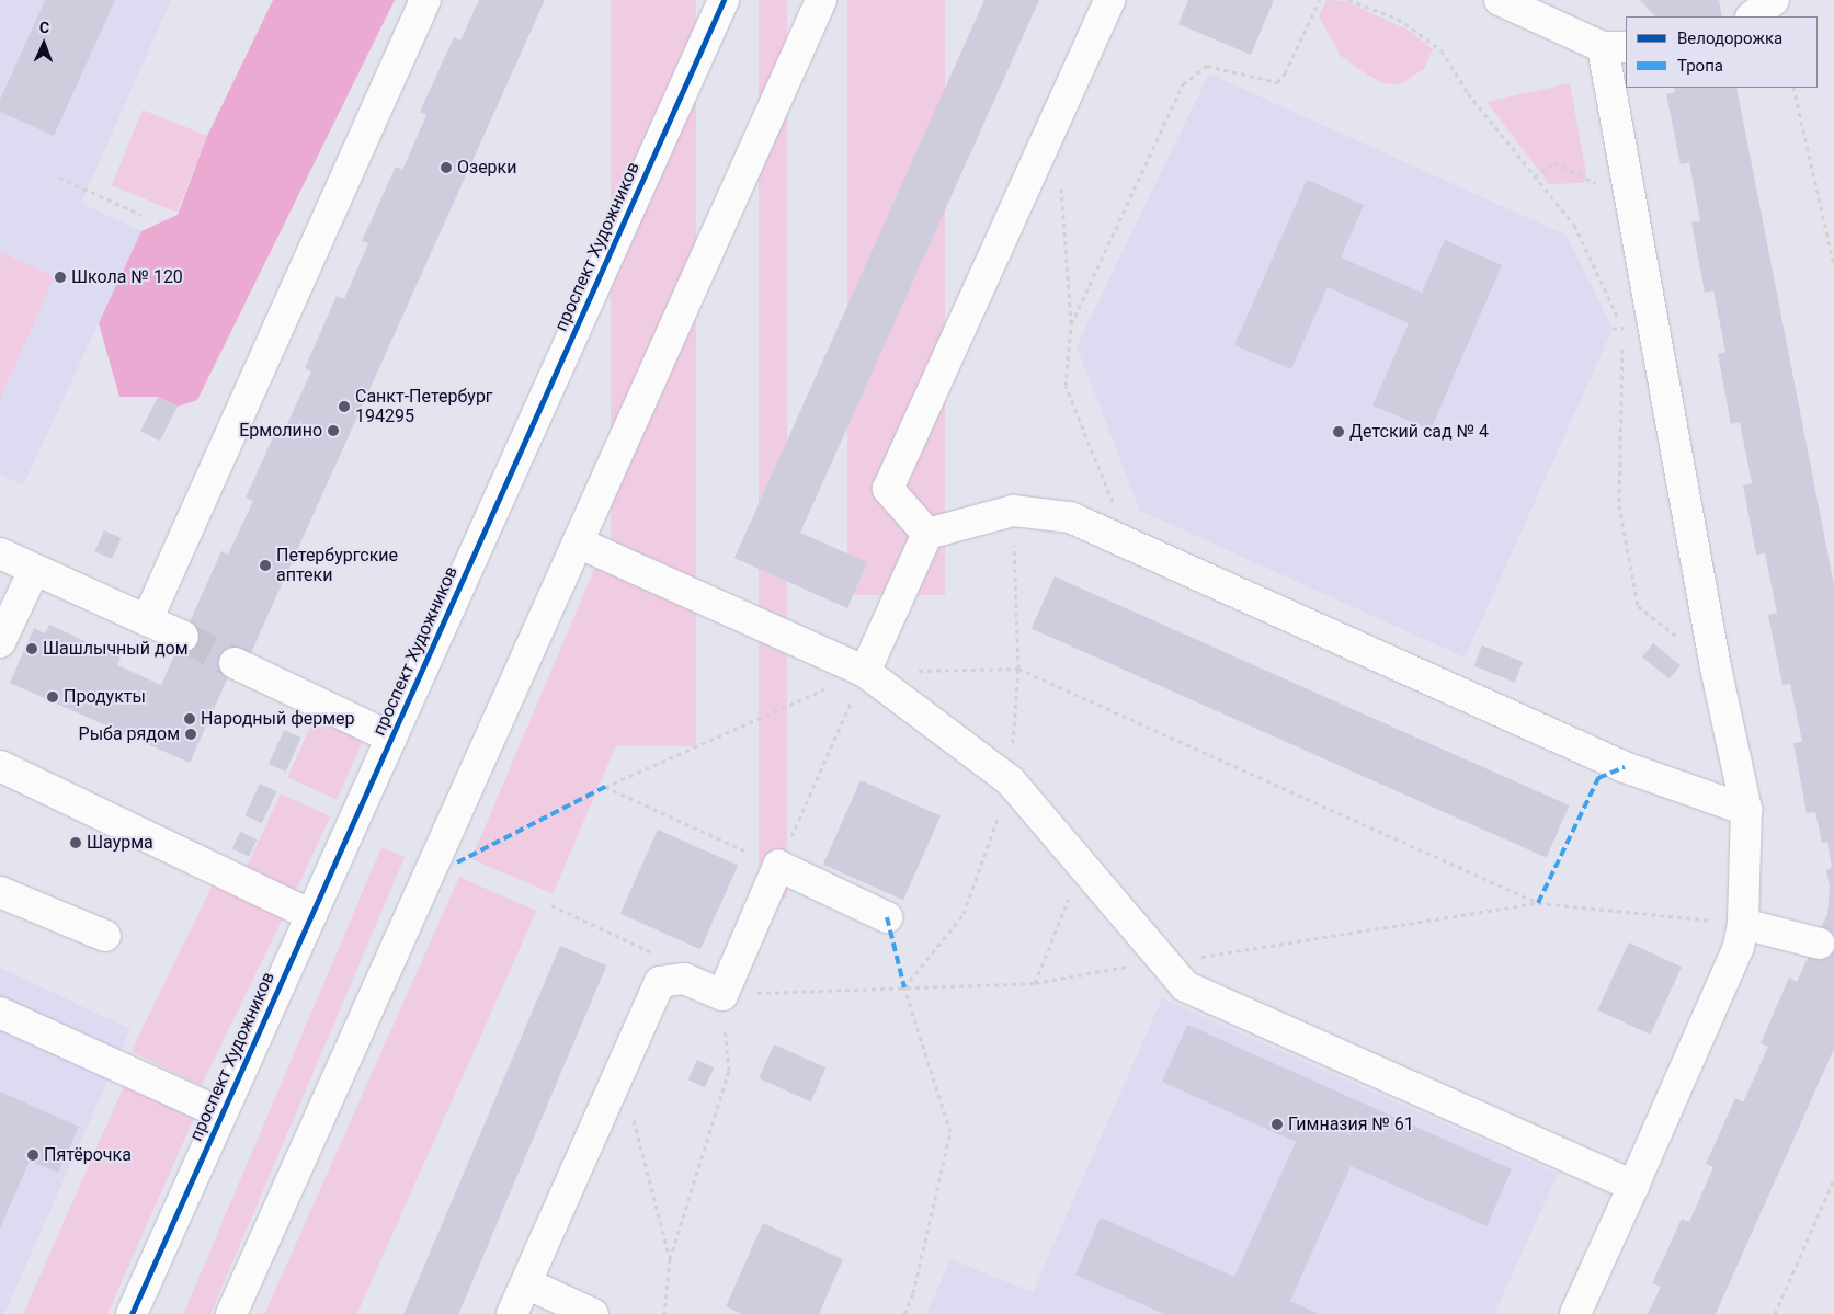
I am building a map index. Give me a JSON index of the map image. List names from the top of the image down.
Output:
{
  "streets": {
    "street": ["проспект Художников"]
  },
  "places": [
    "Озерки",
    "Школа № 120",
    "Санкт-Петербург 194295",
    "Ермолино",
    "Детский сад № 4",
    "Петербургские аптеки",
    "Шашлычный дом",
    "Продукты",
    "Народный фермер",
    "Рыба рядом",
    "Шаурма",
    "Гимназия № 61",
    "Пятёрочка"
  ],
  "legend": ["Велодорожка", "Тропа"],
  "north": "top"
}
